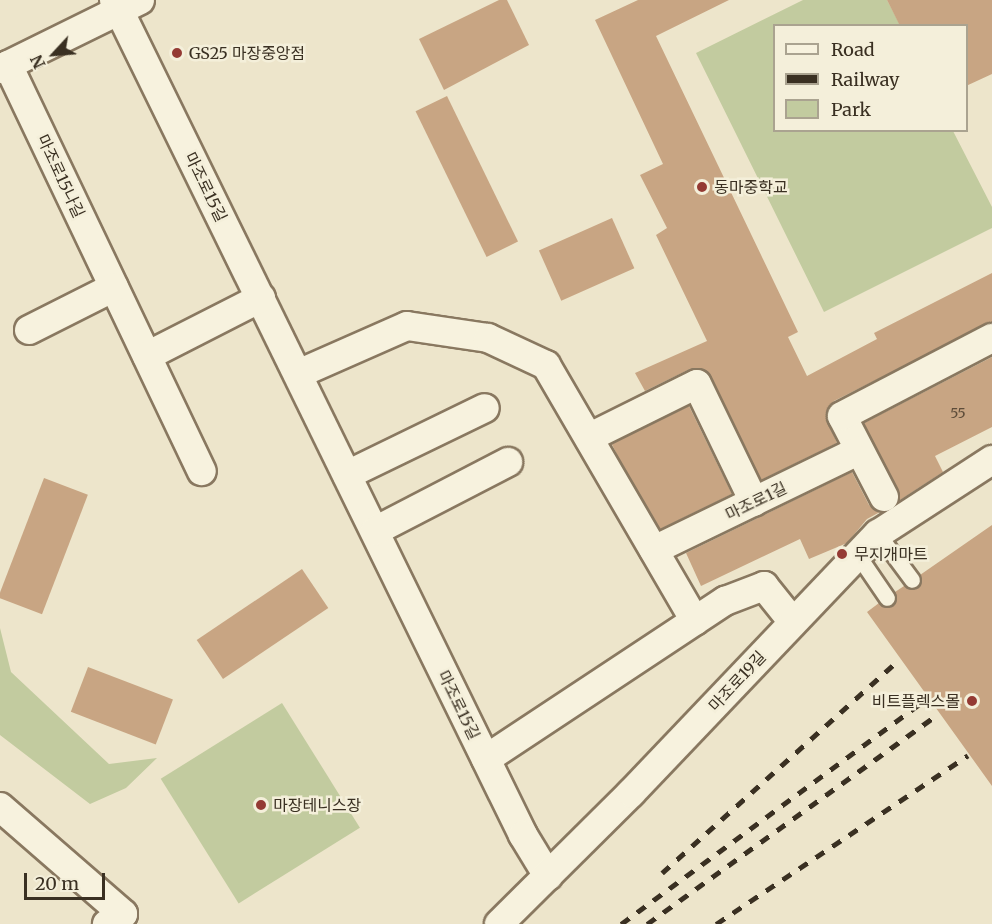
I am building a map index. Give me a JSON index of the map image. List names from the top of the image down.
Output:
{
  "streets": {
    "street": [
      "마조로15나길",
      "마조로15길",
      "마조로1길",
      "마조로19길"
    ]
  },
  "crossings": [
    ["마조로15길", "마조로19길"]
  ],
  "places": [
    "GS25 마장중앙점",
    "동마중학교",
    "무지개마트",
    "비트플렉스몰",
    "마장테니스장"
  ],
  "house_numbers": ["55"],
  "legend": ["Road", "Railway", "Park"],
  "scale_bar": "20 m",
  "north": "bottom left"
}
